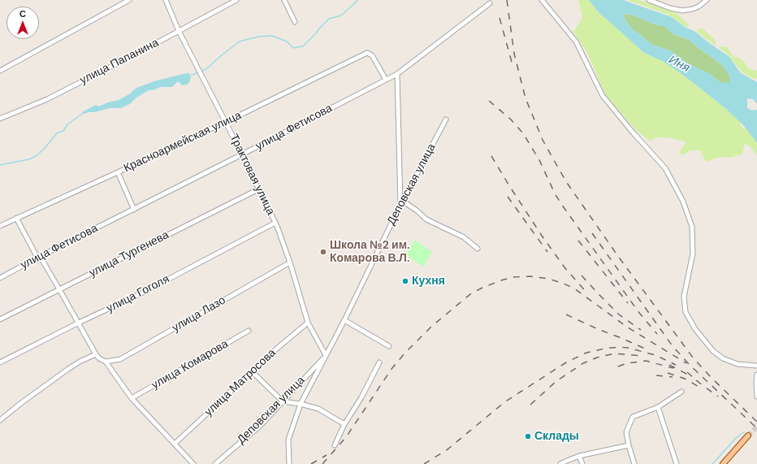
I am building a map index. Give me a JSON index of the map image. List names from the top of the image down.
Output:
{
  "streets": {
    "street": [
      "улица Папанина",
      "улица Фетисова",
      "Красноармейская улица",
      "Трактовая улица",
      "Деповская улица",
      "улица Тургенева",
      "улица Гоголя",
      "улица Лазо",
      "улица Комарова",
      "улица Матросова"
    ]
  },
  "crossings": [
    ["улица Папанина", "Трактовая улица"],
    ["улица Фетисова", "Красноармейская улица"],
    ["улица Фетисова", "Трактовая улица"],
    ["Красноармейская улица", "Трактовая улица"],
    ["Трактовая улица", "Деповская улица"],
    ["Трактовая улица", "улица Тургенева"],
    ["Трактовая улица", "улица Гоголя"],
    ["Трактовая улица", "улица Лазо"],
    ["Трактовая улица", "улица Матросова"]
  ],
  "water": ["Иня"],
  "places": ["Школа №2 им. Комарова В.Л.", "Кухня", "Склады"],
  "north": "top"
}
